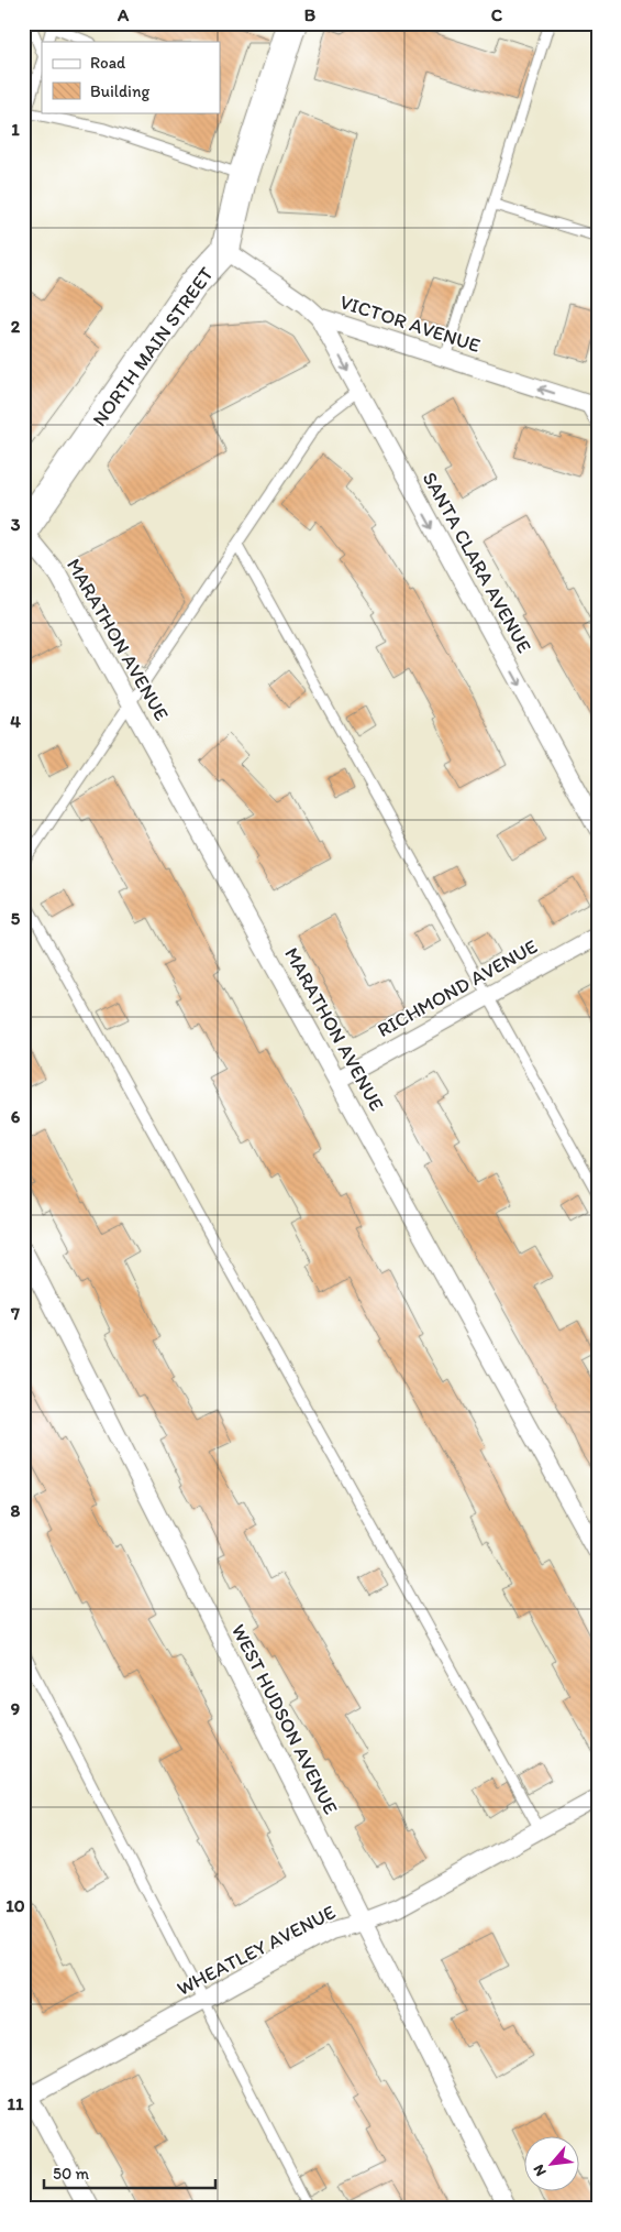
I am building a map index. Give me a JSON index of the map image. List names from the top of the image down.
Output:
{
  "streets": {
    "main road": ["NORTH MAIN STREET"],
    "street": [
      "VICTOR AVENUE",
      "SANTA CLARA AVENUE",
      "MARATHON AVENUE",
      "RICHMOND AVENUE",
      "WEST HUDSON AVENUE",
      "WHEATLEY AVENUE"
    ]
  },
  "crossings": [
    ["VICTOR AVENUE", "NORTH MAIN STREET"],
    ["VICTOR AVENUE", "SANTA CLARA AVENUE"],
    ["NORTH MAIN STREET", "MARATHON AVENUE"],
    ["MARATHON AVENUE", "RICHMOND AVENUE"],
    ["WEST HUDSON AVENUE", "WHEATLEY AVENUE"]
  ],
  "one_way": ["VICTOR AVENUE", "SANTA CLARA AVENUE"],
  "legend": ["Road", "Building"],
  "scale_bar": "50 m",
  "north": "bottom left",
  "grid": {
    "columns": ["A", "B", "C"],
    "rows": [
      "1",
      "2",
      "3",
      "4",
      "5",
      "6",
      "7",
      "8",
      "9",
      "10",
      "11"
    ]
  }
}
